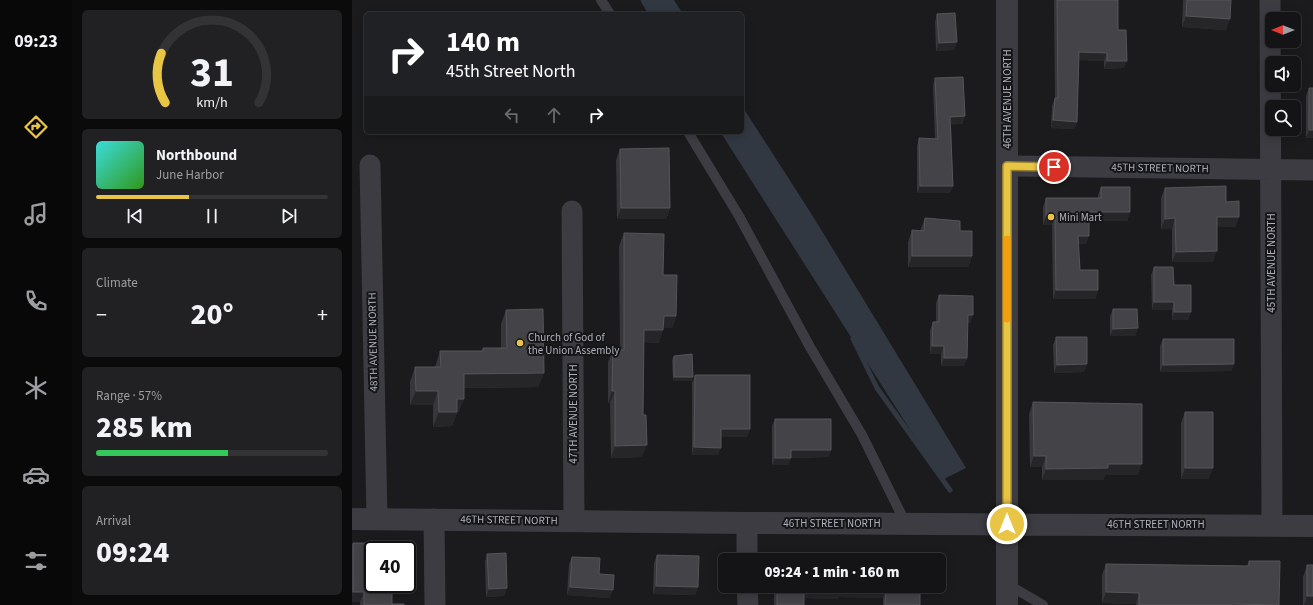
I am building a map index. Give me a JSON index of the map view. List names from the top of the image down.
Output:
{
  "streets": {
    "street": [
      "46TH AVENUE NORTH",
      "45TH STREET NORTH",
      "45TH AVENUE NORTH",
      "48TH AVENUE NORTH",
      "47TH AVENUE NORTH",
      "46TH STREET NORTH"
    ]
  },
  "crossings": [
    ["46TH AVENUE NORTH", "45TH STREET NORTH"],
    ["46TH AVENUE NORTH", "46TH STREET NORTH"],
    ["45TH STREET NORTH", "45TH AVENUE NORTH"],
    ["45TH AVENUE NORTH", "46TH STREET NORTH"],
    ["48TH AVENUE NORTH", "46TH STREET NORTH"],
    ["47TH AVENUE NORTH", "46TH STREET NORTH"]
  ],
  "places": ["Mini Mart", "Church of God of the Union Assembly"],
  "north": "left",
  "page": {
    "tabs": "09:23",
    "turn": ["140 m", "45th Street North"],
    "song": ["Northbound", "June Harbor"],
    "tile": [
      "Climate",
      ["Range · 57%", "285 km"],
      ["Arrival", "09:24"]
    ],
    "heat": ["−", "20°", "+"],
    "limit": "40",
    "trip": "09:24 · 1 min · 160 m",
    "gauge": ["31", "km/h"]
  }
}
